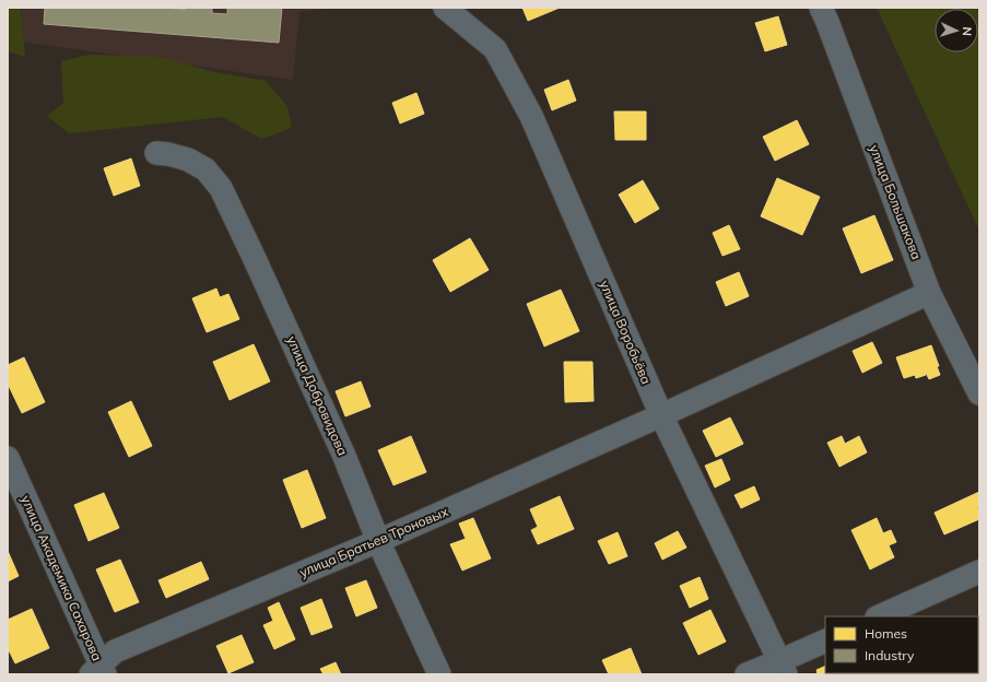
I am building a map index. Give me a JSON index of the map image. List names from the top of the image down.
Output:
{
  "streets": {
    "street": [
      "улица Большакова",
      "улица Воробьёва",
      "улица Добровидова",
      "улица Братьев Троновых",
      "улица Академика Сахарова"
    ]
  },
  "crossings": [
    ["улица Большакова", "улица Братьев Троновых"],
    ["улица Воробьёва", "улица Братьев Троновых"],
    ["улица Добровидова", "улица Братьев Троновых"],
    ["улица Братьев Троновых", "улица Академика Сахарова"]
  ],
  "legend": ["Homes", "Industry"],
  "north": "right"
}
